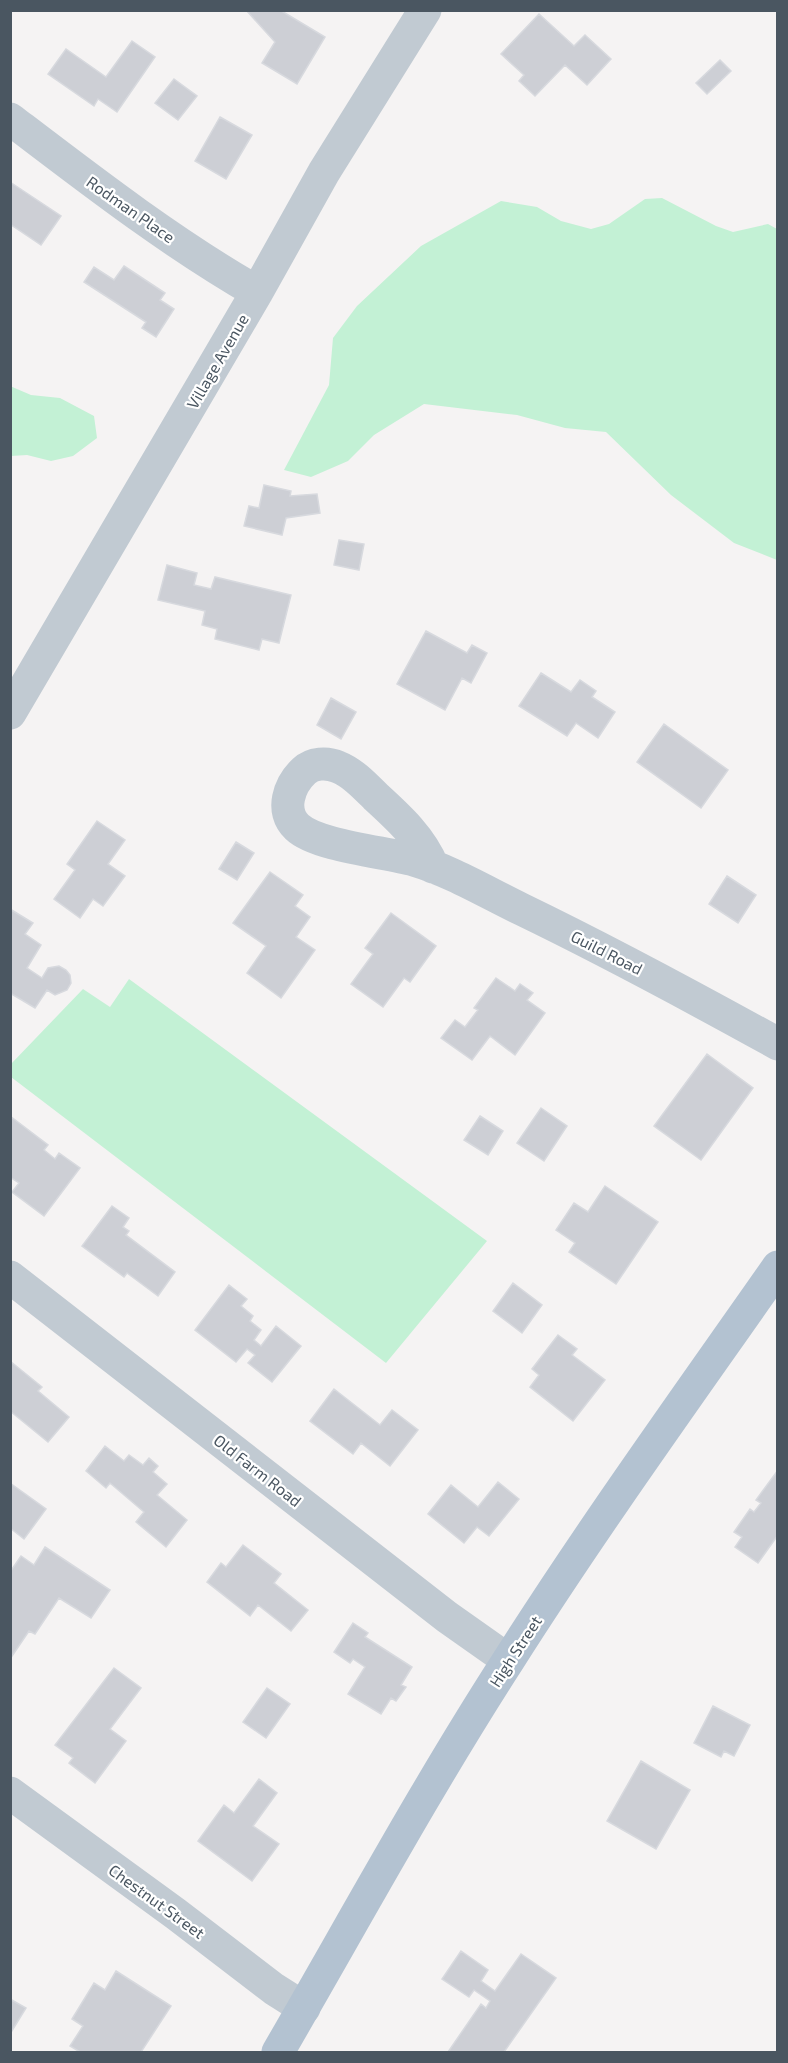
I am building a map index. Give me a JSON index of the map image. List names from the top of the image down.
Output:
{
  "streets": {
    "main road": ["High Street"],
    "street": [
      "Rodman Place",
      "Village Avenue",
      "Guild Road",
      "Old Farm Road",
      "Chestnut Street"
    ]
  },
  "crossings": [
    ["Rodman Place", "Village Avenue"],
    ["Old Farm Road", "High Street"],
    ["High Street", "Chestnut Street"]
  ]
}
